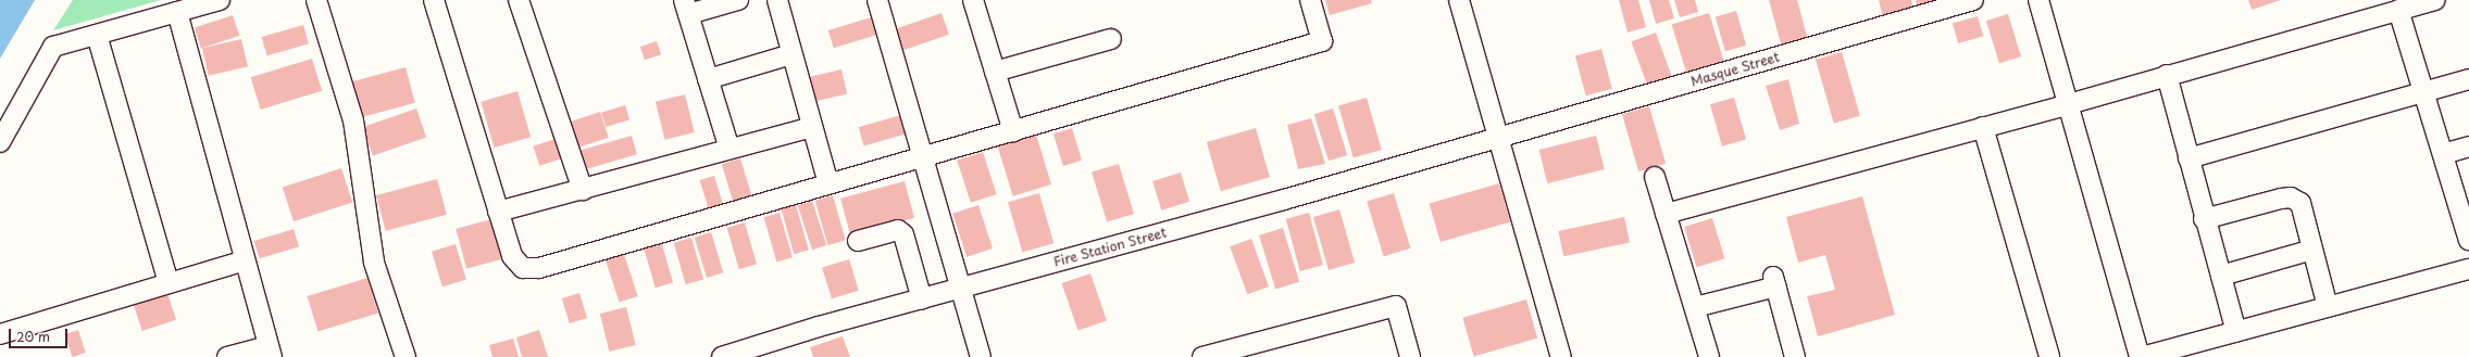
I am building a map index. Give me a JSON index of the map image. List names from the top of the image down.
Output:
{
  "streets": {
    "street": ["Masque Street", "Fire Station Street"]
  },
  "crossings": [
    ["Masque Street", "Fire Station Street"]
  ],
  "scale_bar": "20 m"
}
